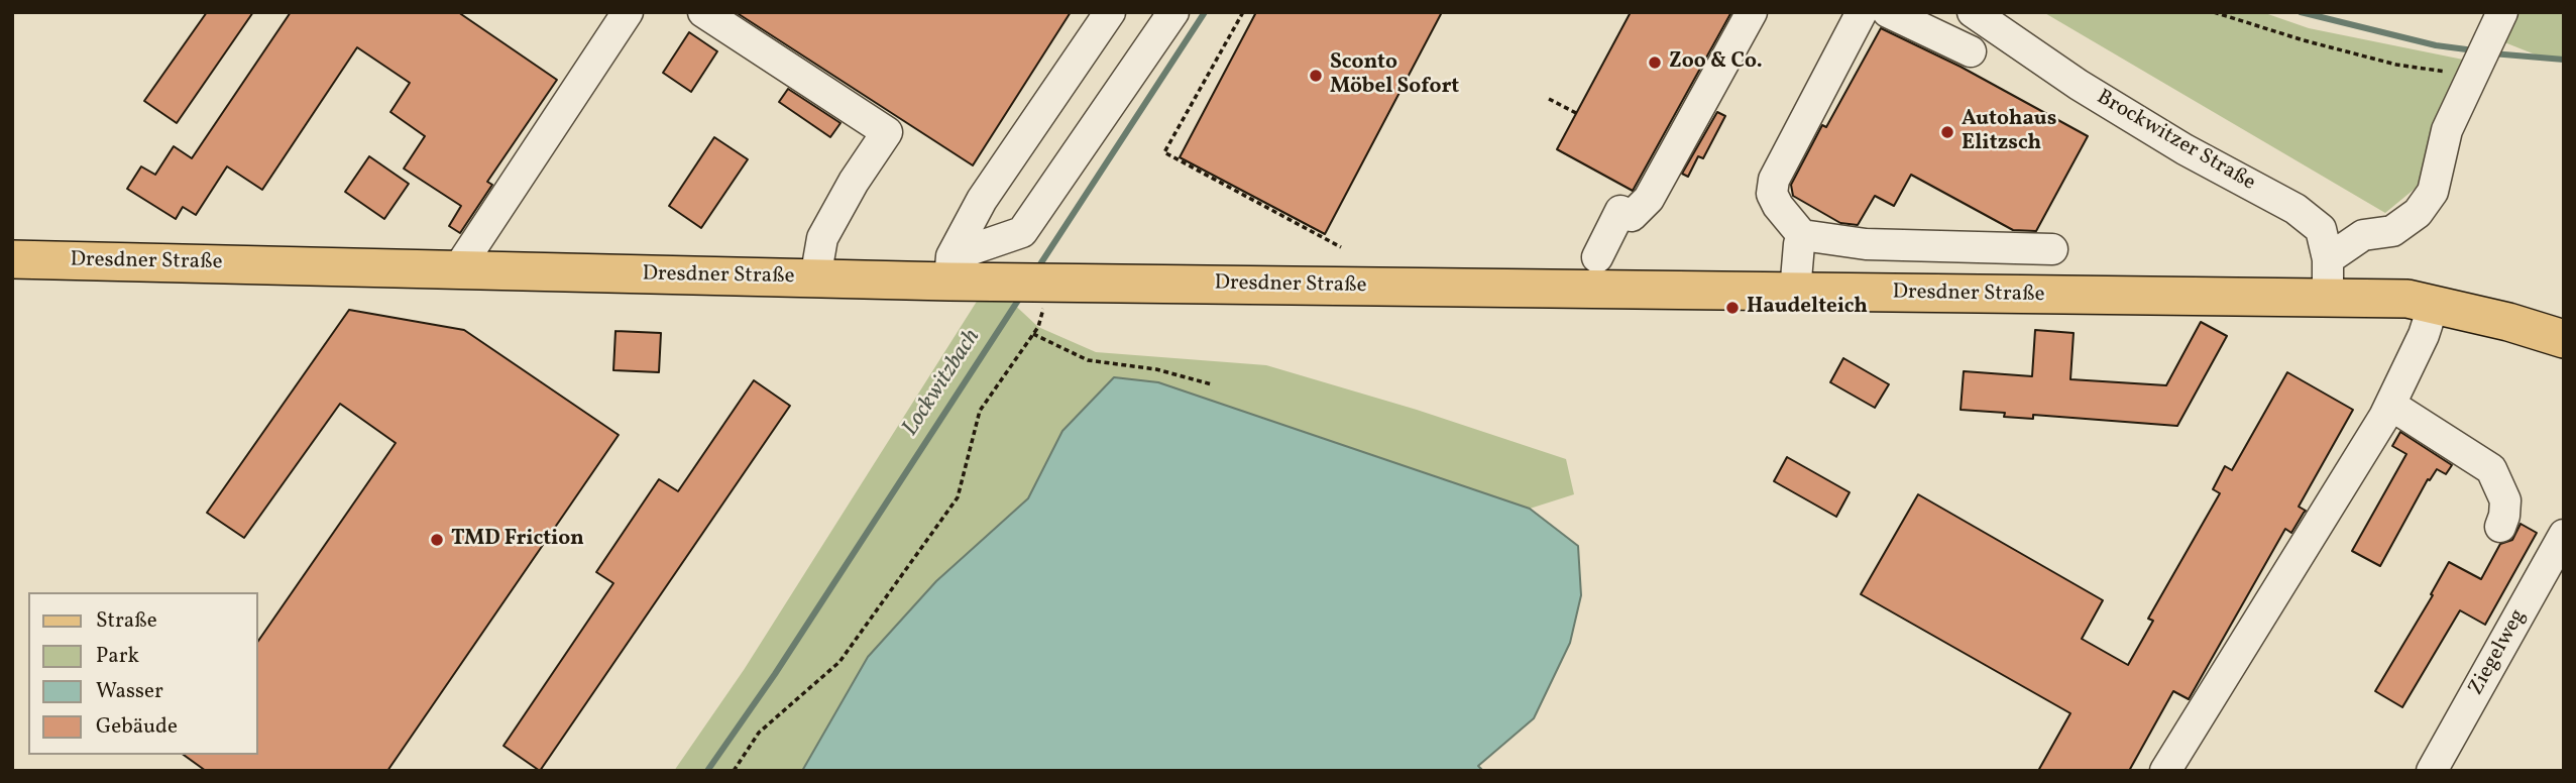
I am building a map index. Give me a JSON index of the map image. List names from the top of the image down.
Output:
{
  "streets": {
    "main road": ["Dresdner Straße"],
    "street": ["Brockwitzer Straße", "Ziegelweg"]
  },
  "crossings": [
    ["Brockwitzer Straße", "Dresdner Straße"]
  ],
  "water": ["Lockwitzbach"],
  "places": [
    "Zoo & Co.",
    "Sconto Möbel Sofort",
    "Autohaus Elitzsch",
    "Haudelteich",
    "TMD Friction"
  ],
  "legend": [
    "Straße",
    "Park",
    "Wasser",
    "Gebäude"
  ]
}
